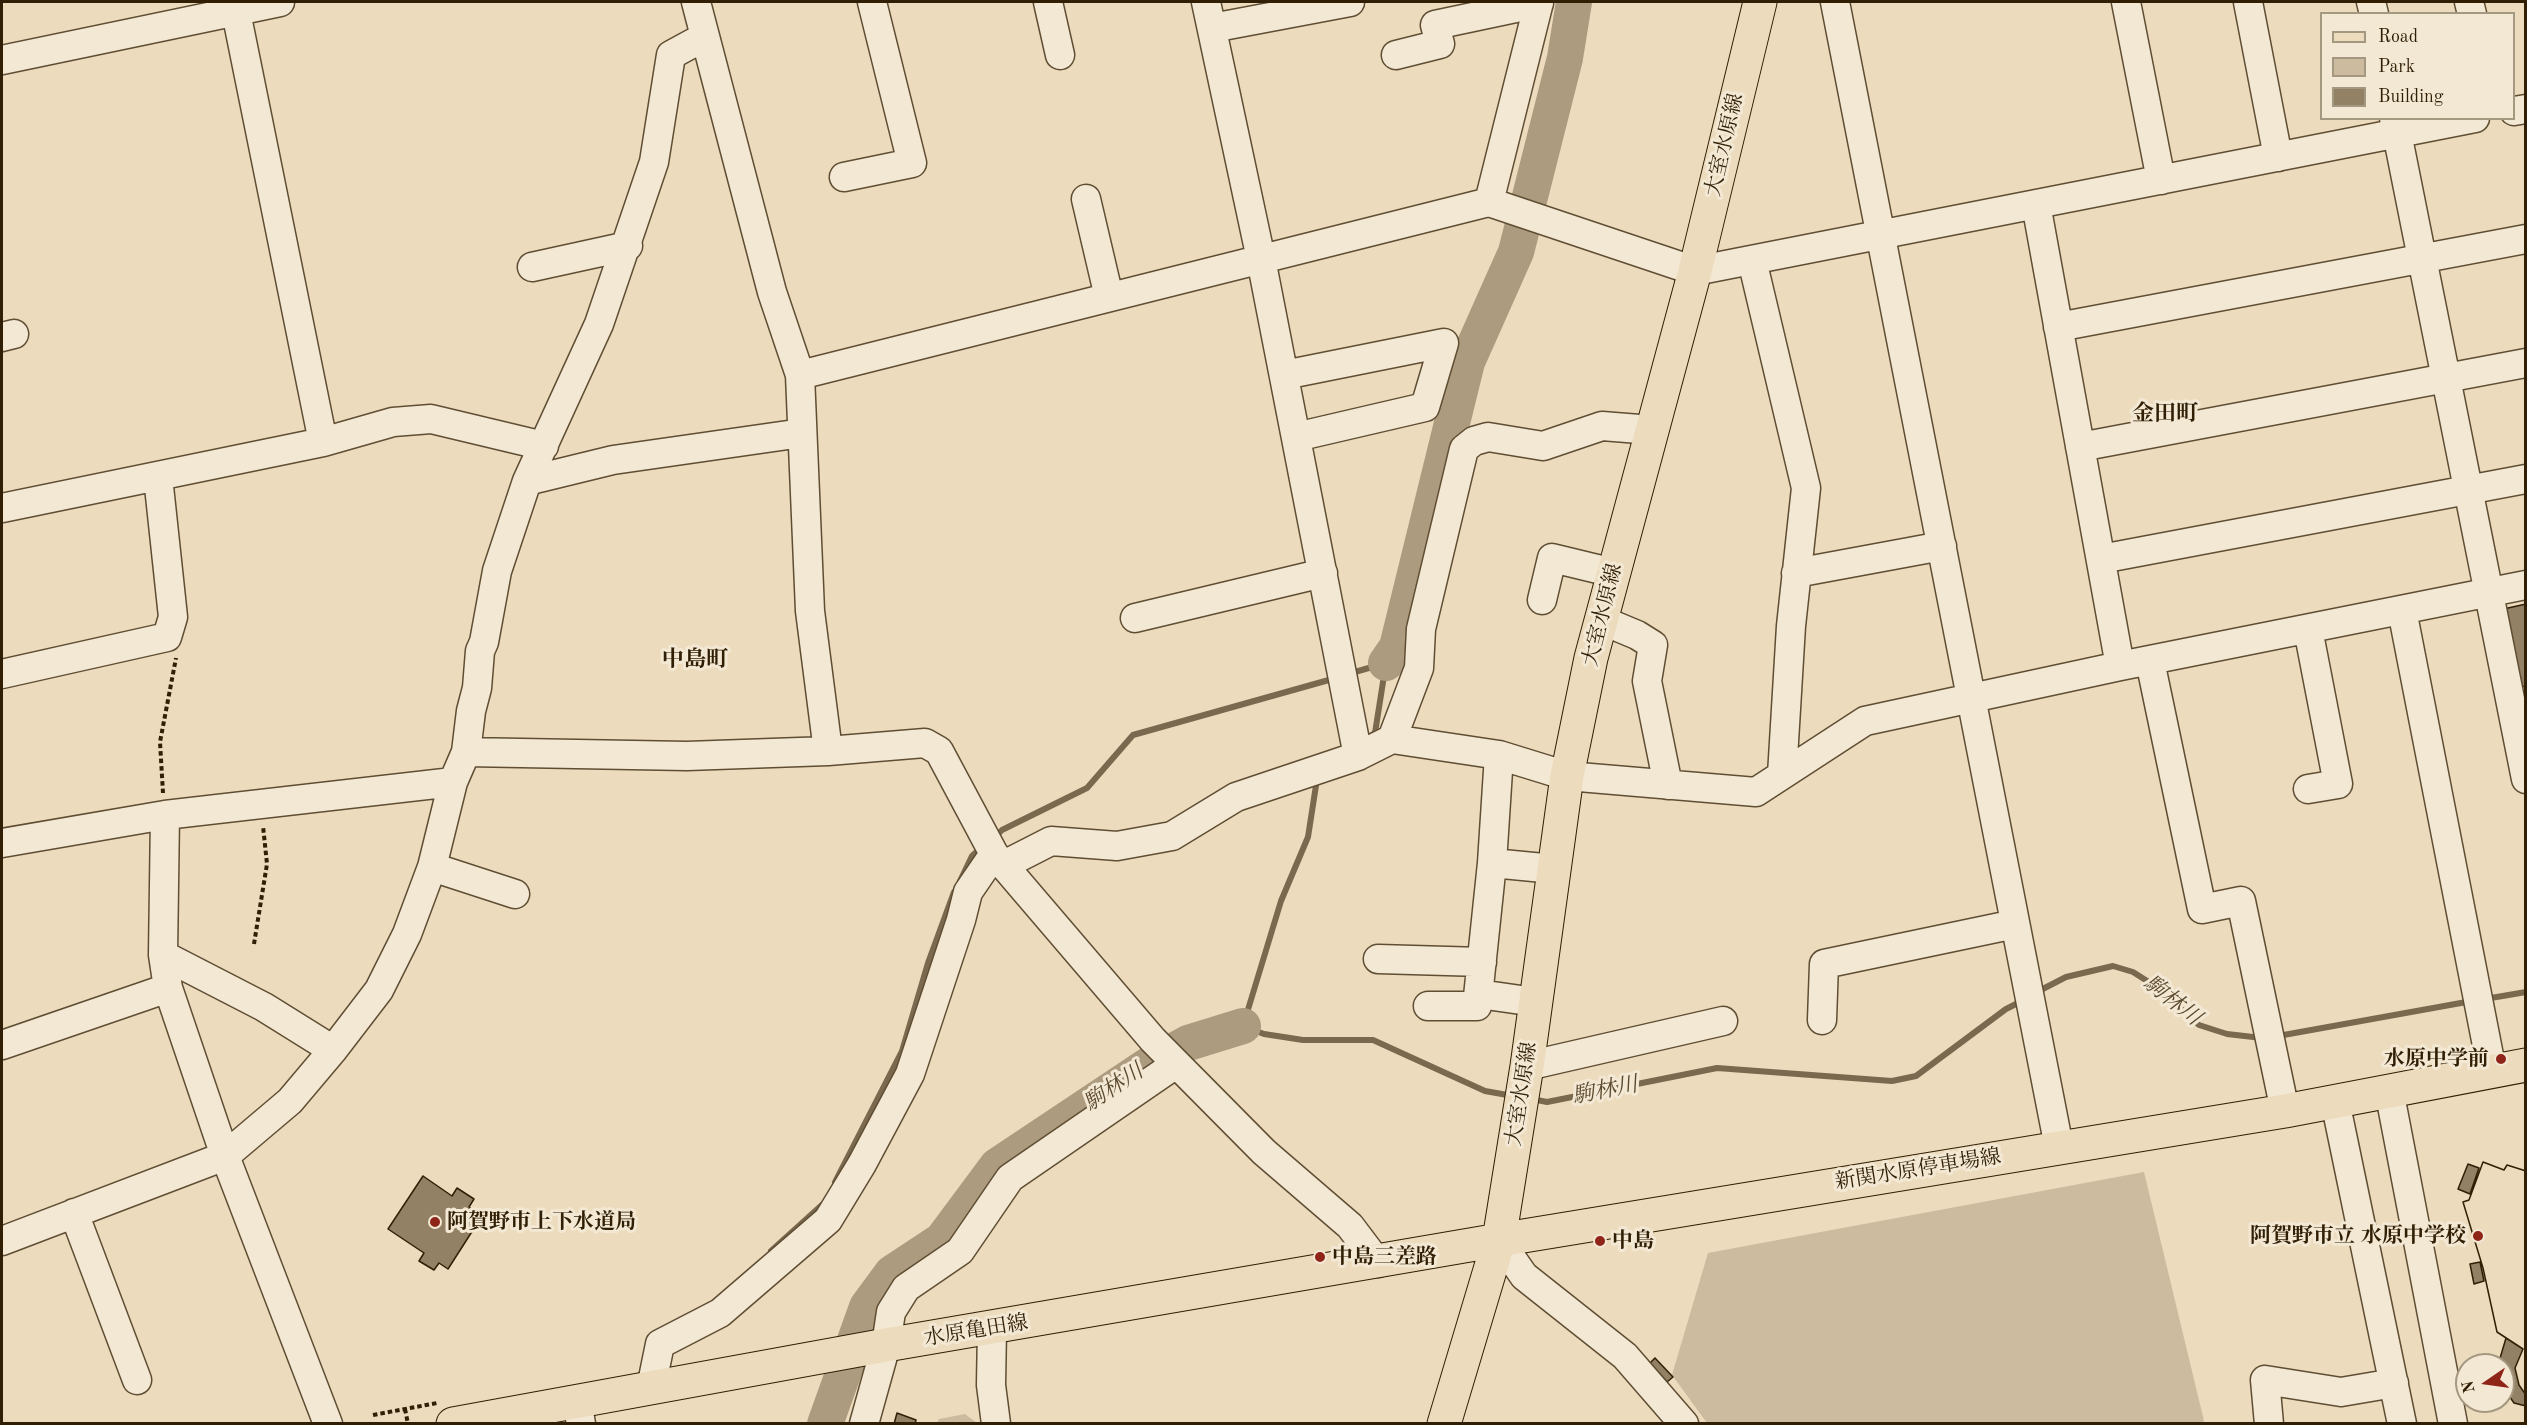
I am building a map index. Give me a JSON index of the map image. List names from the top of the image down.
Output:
{
  "streets": {
    "main road": ["大室水原線", "新関水原停車場線", "水原亀田線"]
  },
  "crossings": [
    ["大室水原線", "新関水原停車場線"],
    ["大室水原線", "水原亀田線"],
    ["新関水原停車場線", "水原亀田線"]
  ],
  "districts": ["金田町", "中島町"],
  "water": ["駒林川"],
  "places": [
    "水原中学前",
    "阿賀野市上下水道局",
    "阿賀野市立 水原中学校",
    "中島",
    "中島三差路"
  ],
  "legend": ["Road", "Park", "Building"],
  "north": "left"
}
